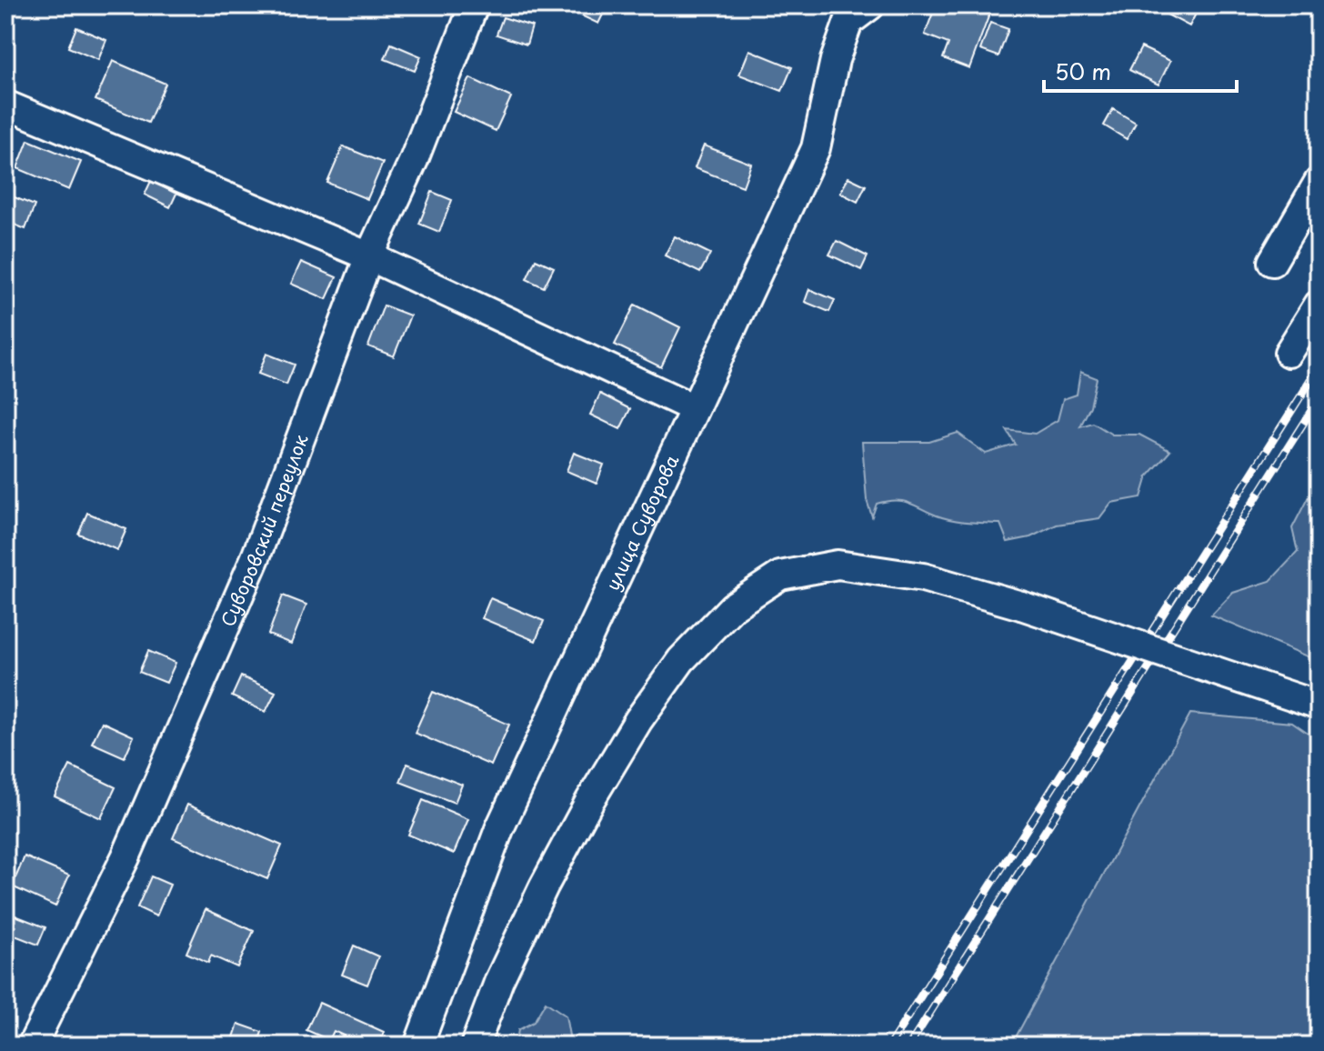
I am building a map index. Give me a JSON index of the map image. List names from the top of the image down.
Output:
{
  "streets": {
    "street": ["улица Суворова", "Суворовский переулок"]
  },
  "scale_bar": "50 m"
}
